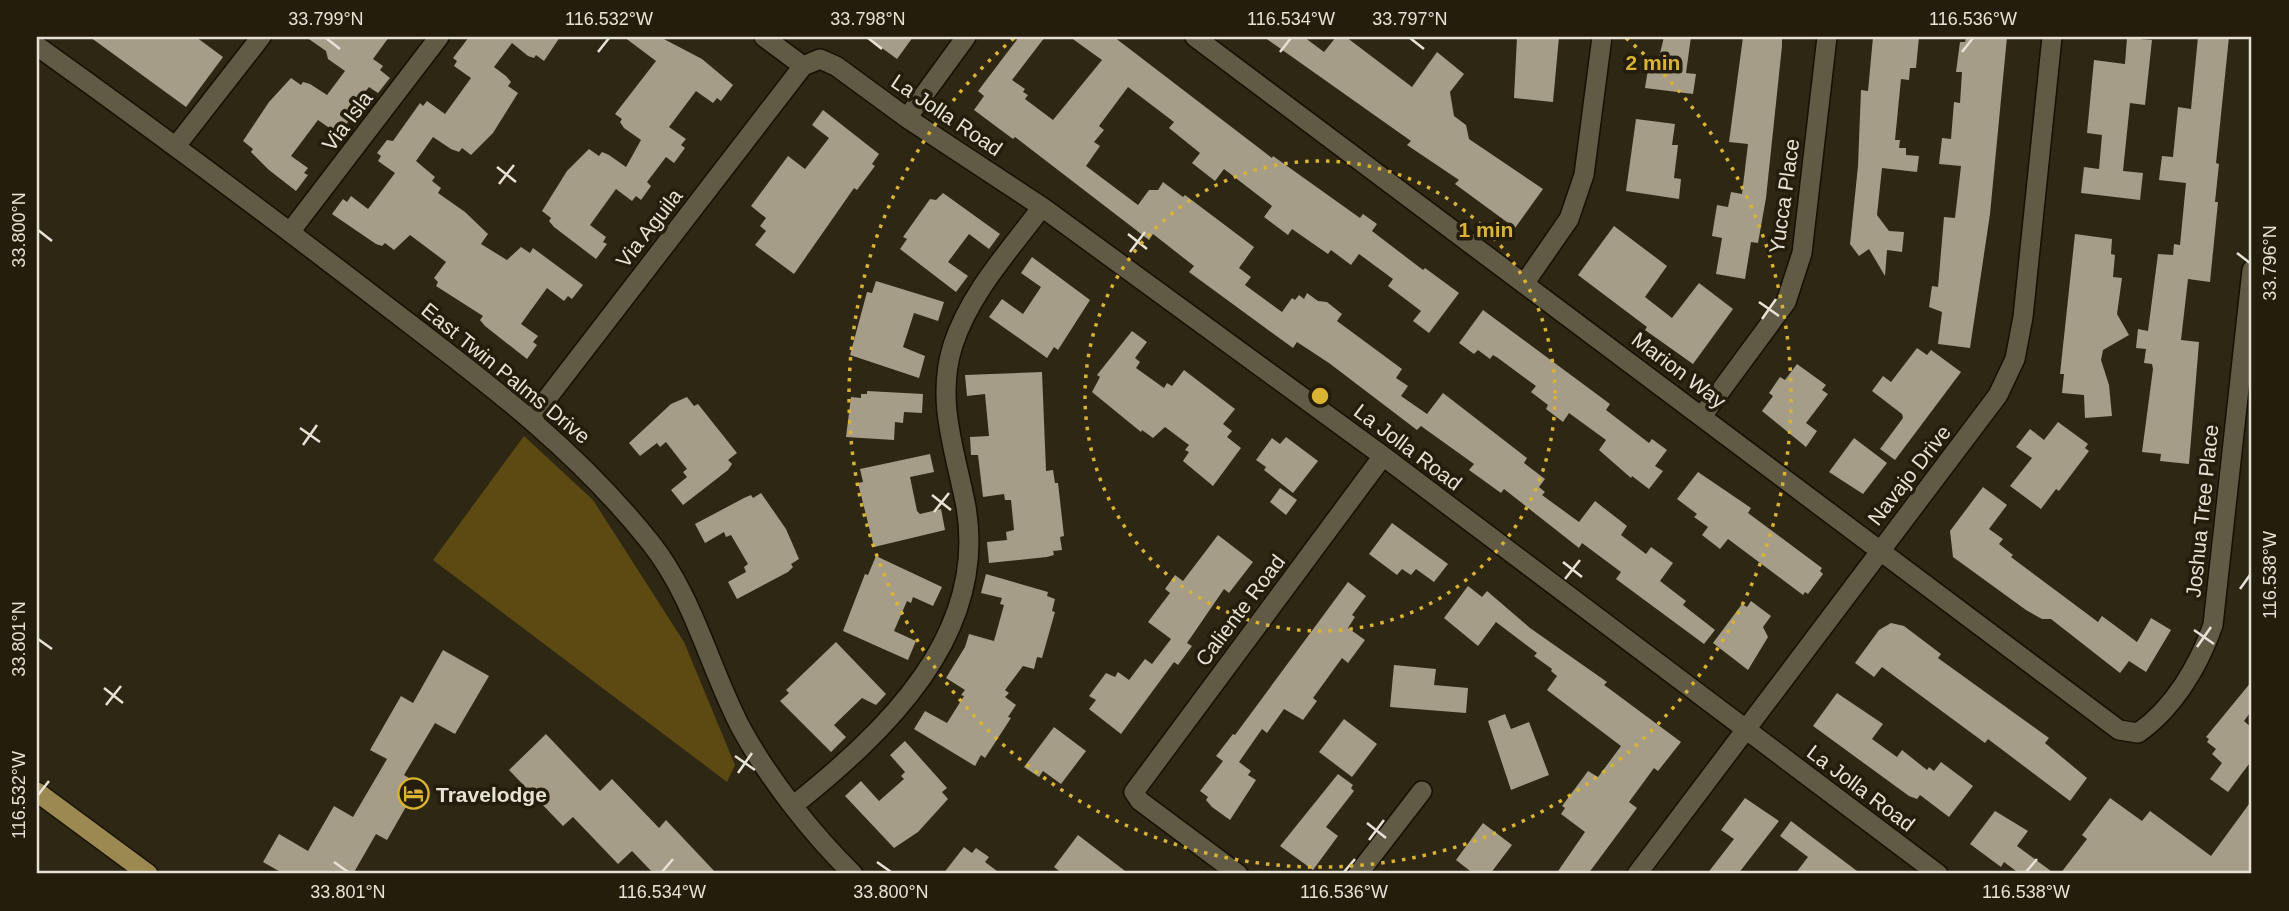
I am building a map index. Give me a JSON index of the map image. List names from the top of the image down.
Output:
{
  "streets": {
    "street": [
      "La Jolla Road",
      "Via Isla",
      "Yucca Place",
      "Via Aguila",
      "Marion Way",
      "East Twin Palms Drive",
      "Navajo Drive",
      "Joshua Tree Place",
      "Caliente Road"
    ]
  },
  "crossings": [
    ["La Jolla Road", "Via Aguila"],
    ["La Jolla Road", "Navajo Drive"],
    ["La Jolla Road", "Caliente Road"],
    ["Via Isla", "East Twin Palms Drive"],
    ["Yucca Place", "Marion Way"],
    ["Via Aguila", "East Twin Palms Drive"],
    ["Marion Way", "Navajo Drive"],
    ["Marion Way", "Joshua Tree Place"]
  ],
  "places": {
    "hotel": ["Travelodge"]
  },
  "coordinates": [
    "33.799°N",
    "116.532°W",
    "33.798°N",
    "116.534°W",
    "33.797°N",
    "116.536°W",
    "33.800°N",
    "33.796°N",
    "116.538°W",
    "33.801°N"
  ],
  "rings": ["2 min", "1 min"]
}
